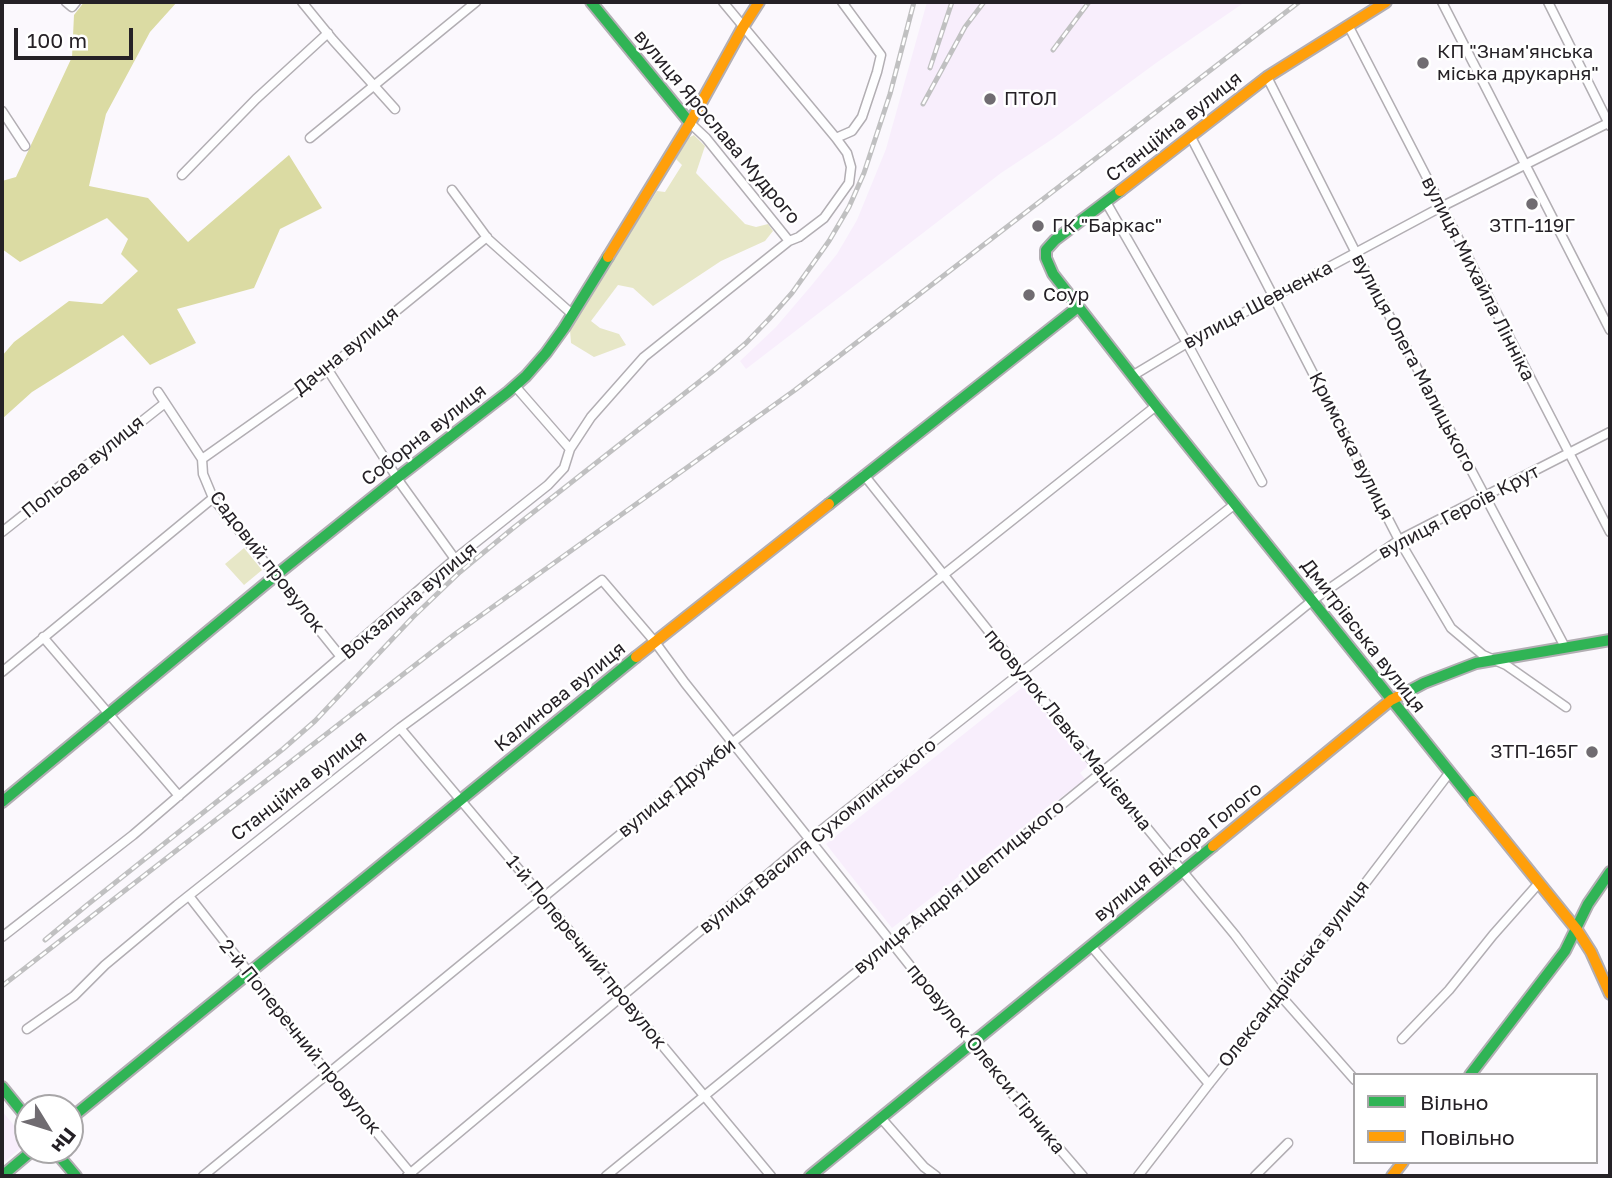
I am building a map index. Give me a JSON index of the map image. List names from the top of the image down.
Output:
{
  "streets": {
    "street": [
      "вулиця Ярослава Мудрого",
      "Станційна вулиця",
      "вулиця Михайла Лінніка",
      "вулиця Шевченка",
      "Дачна вулиця",
      "вулиця Олега Малицького",
      "Соборна вулиця",
      "Кримська вулиця",
      "Польова вулиця",
      "вулиця Героїв Крут",
      "Садовий провулок",
      "Вокзальна вулиця",
      "Дмитрівська вулиця",
      "Калинова вулиця",
      "провулок Левка Мацієвича",
      "вулиця Дружби",
      "вулиця Василя Сухомлинського",
      "вулиця Віктора Голого",
      "вулиця Андрія Шептицького",
      "1-й Поперечний провулок",
      "Олександрійська вулиця",
      "2-й Поперечний провулок",
      "провулок Олекси Гірника"
    ]
  },
  "crossings": [
    ["вулиця Ярослава Мудрого", "Соборна вулиця"],
    ["вулиця Ярослава Мудрого", "Вокзальна вулиця"],
    ["Станційна вулиця", "вулиця Михайла Лінніка"],
    ["Станційна вулиця", "вулиця Олега Малицького"],
    ["Станційна вулиця", "Кримська вулиця"],
    ["Станційна вулиця", "Дмитрівська вулиця"],
    ["Станційна вулиця", "Калинова вулиця"],
    ["Станційна вулиця", "1-й Поперечний провулок"],
    ["Станційна вулиця", "2-й Поперечний провулок"],
    ["Станційна вулиця", "провулок Олекси Гірника"],
    ["вулиця Михайла Лінніка", "вулиця Шевченка"],
    ["вулиця Михайла Лінніка", "вулиця Героїв Крут"],
    ["вулиця Шевченка", "вулиця Олега Малицького"],
    ["вулиця Шевченка", "Кримська вулиця"],
    ["вулиця Шевченка", "Дмитрівська вулиця"],
    ["Дачна вулиця", "Садовий провулок"],
    ["вулиця Олега Малицького", "вулиця Героїв Крут"],
    ["вулиця Олега Малицького", "вулиця Віктора Голого"],
    ["Соборна вулиця", "Садовий провулок"],
    ["Соборна вулиця", "Вокзальна вулиця"],
    ["Кримська вулиця", "вулиця Героїв Крут"],
    ["Кримська вулиця", "вулиця Віктора Голого"],
    ["Польова вулиця", "Садовий провулок"],
    ["вулиця Героїв Крут", "Дмитрівська вулиця"],
    ["вулиця Героїв Крут", "вулиця Андрія Шептицького"],
    ["Садовий провулок", "Вокзальна вулиця"],
    ["Дмитрівська вулиця", "Калинова вулиця"],
    ["Дмитрівська вулиця", "вулиця Дружби"],
    ["Дмитрівська вулиця", "вулиця Василя Сухомлинського"],
    ["Дмитрівська вулиця", "вулиця Віктора Голого"],
    ["Дмитрівська вулиця", "вулиця Андрія Шептицького"],
    ["Дмитрівська вулиця", "Олександрійська вулиця"],
    ["Калинова вулиця", "провулок Левка Мацієвича"],
    ["Калинова вулиця", "1-й Поперечний провулок"],
    ["Калинова вулиця", "2-й Поперечний провулок"],
    ["Калинова вулиця", "провулок Олекси Гірника"],
    ["провулок Левка Мацієвича", "вулиця Дружби"],
    ["провулок Левка Мацієвича", "вулиця Василя Сухомлинського"],
    ["провулок Левка Мацієвича", "вулиця Віктора Голого"],
    ["провулок Левка Мацієвича", "вулиця Андрія Шептицького"],
    ["провулок Левка Мацієвича", "Олександрійська вулиця"],
    ["вулиця Дружби", "1-й Поперечний провулок"],
    ["вулиця Дружби", "2-й Поперечний провулок"],
    ["вулиця Дружби", "провулок Олекси Гірника"],
    ["вулиця Василя Сухомлинського", "1-й Поперечний провулок"],
    ["вулиця Василя Сухомлинського", "2-й Поперечний провулок"],
    ["вулиця Василя Сухомлинського", "провулок Олекси Гірника"],
    ["вулиця Віктора Голого", "провулок Олекси Гірника"],
    ["вулиця Андрія Шептицького", "1-й Поперечний провулок"],
    ["вулиця Андрія Шептицького", "провулок Олекси Гірника"]
  ],
  "places": [
    "КП \"Знам'янська міська друкарня\"",
    "ПТОЛ",
    "ЗТП-119Г",
    "ГК \"Баркас\"",
    "Соур",
    "ЗТП-165Г"
  ],
  "legend": ["Вільно", "Повільно"],
  "scale_bar": "100 m",
  "north": "bottom right"
}
